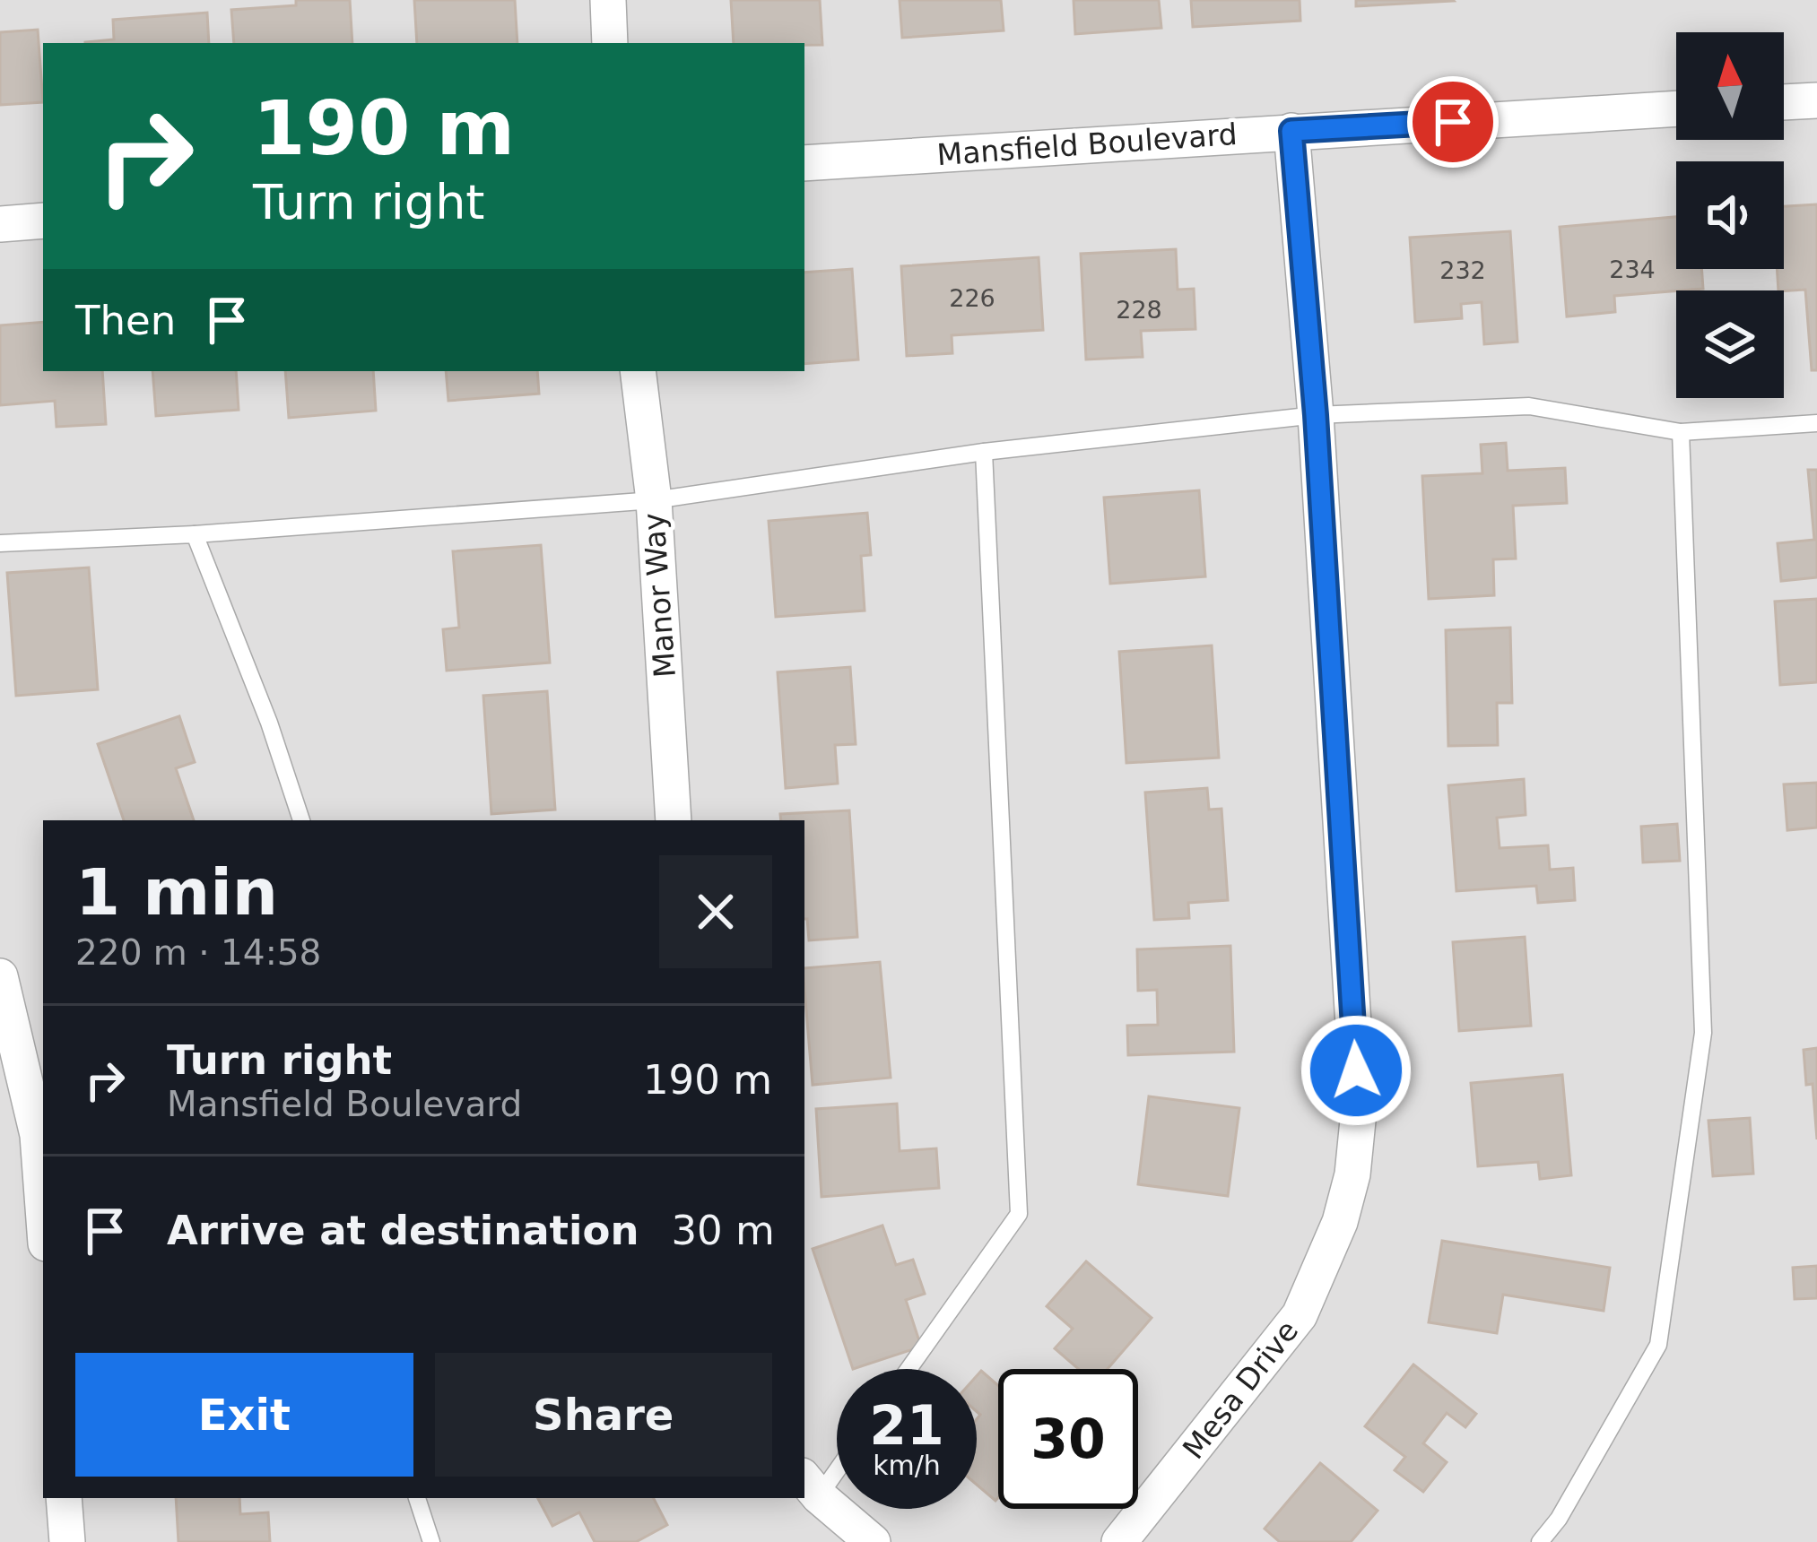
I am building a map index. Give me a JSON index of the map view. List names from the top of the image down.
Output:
{
  "streets": {
    "street": ["Mansfield Boulevard", "Manor Way", "Mesa Drive"]
  },
  "crossings": [
    ["Mansfield Boulevard", "Mesa Drive"]
  ],
  "house_numbers": [
    "234",
    "232",
    "226",
    "228"
  ],
  "north": "top",
  "page": {
    "turn": ["190 m", "Turn right"],
    "then": "Then",
    "heading": ["1 min", "220 m · 14:58"],
    "list": [
      {
        "name": "Turn right",
        "note": "Mansfield Boulevard",
        "value": "190 m"
      },
      {
        "name": "Arrive at destination",
        "value": "30 m"
      }
    ],
    "buttons": ["Exit", "Share"],
    "speed": "21 km/h",
    "limit": "30"
  }
}
